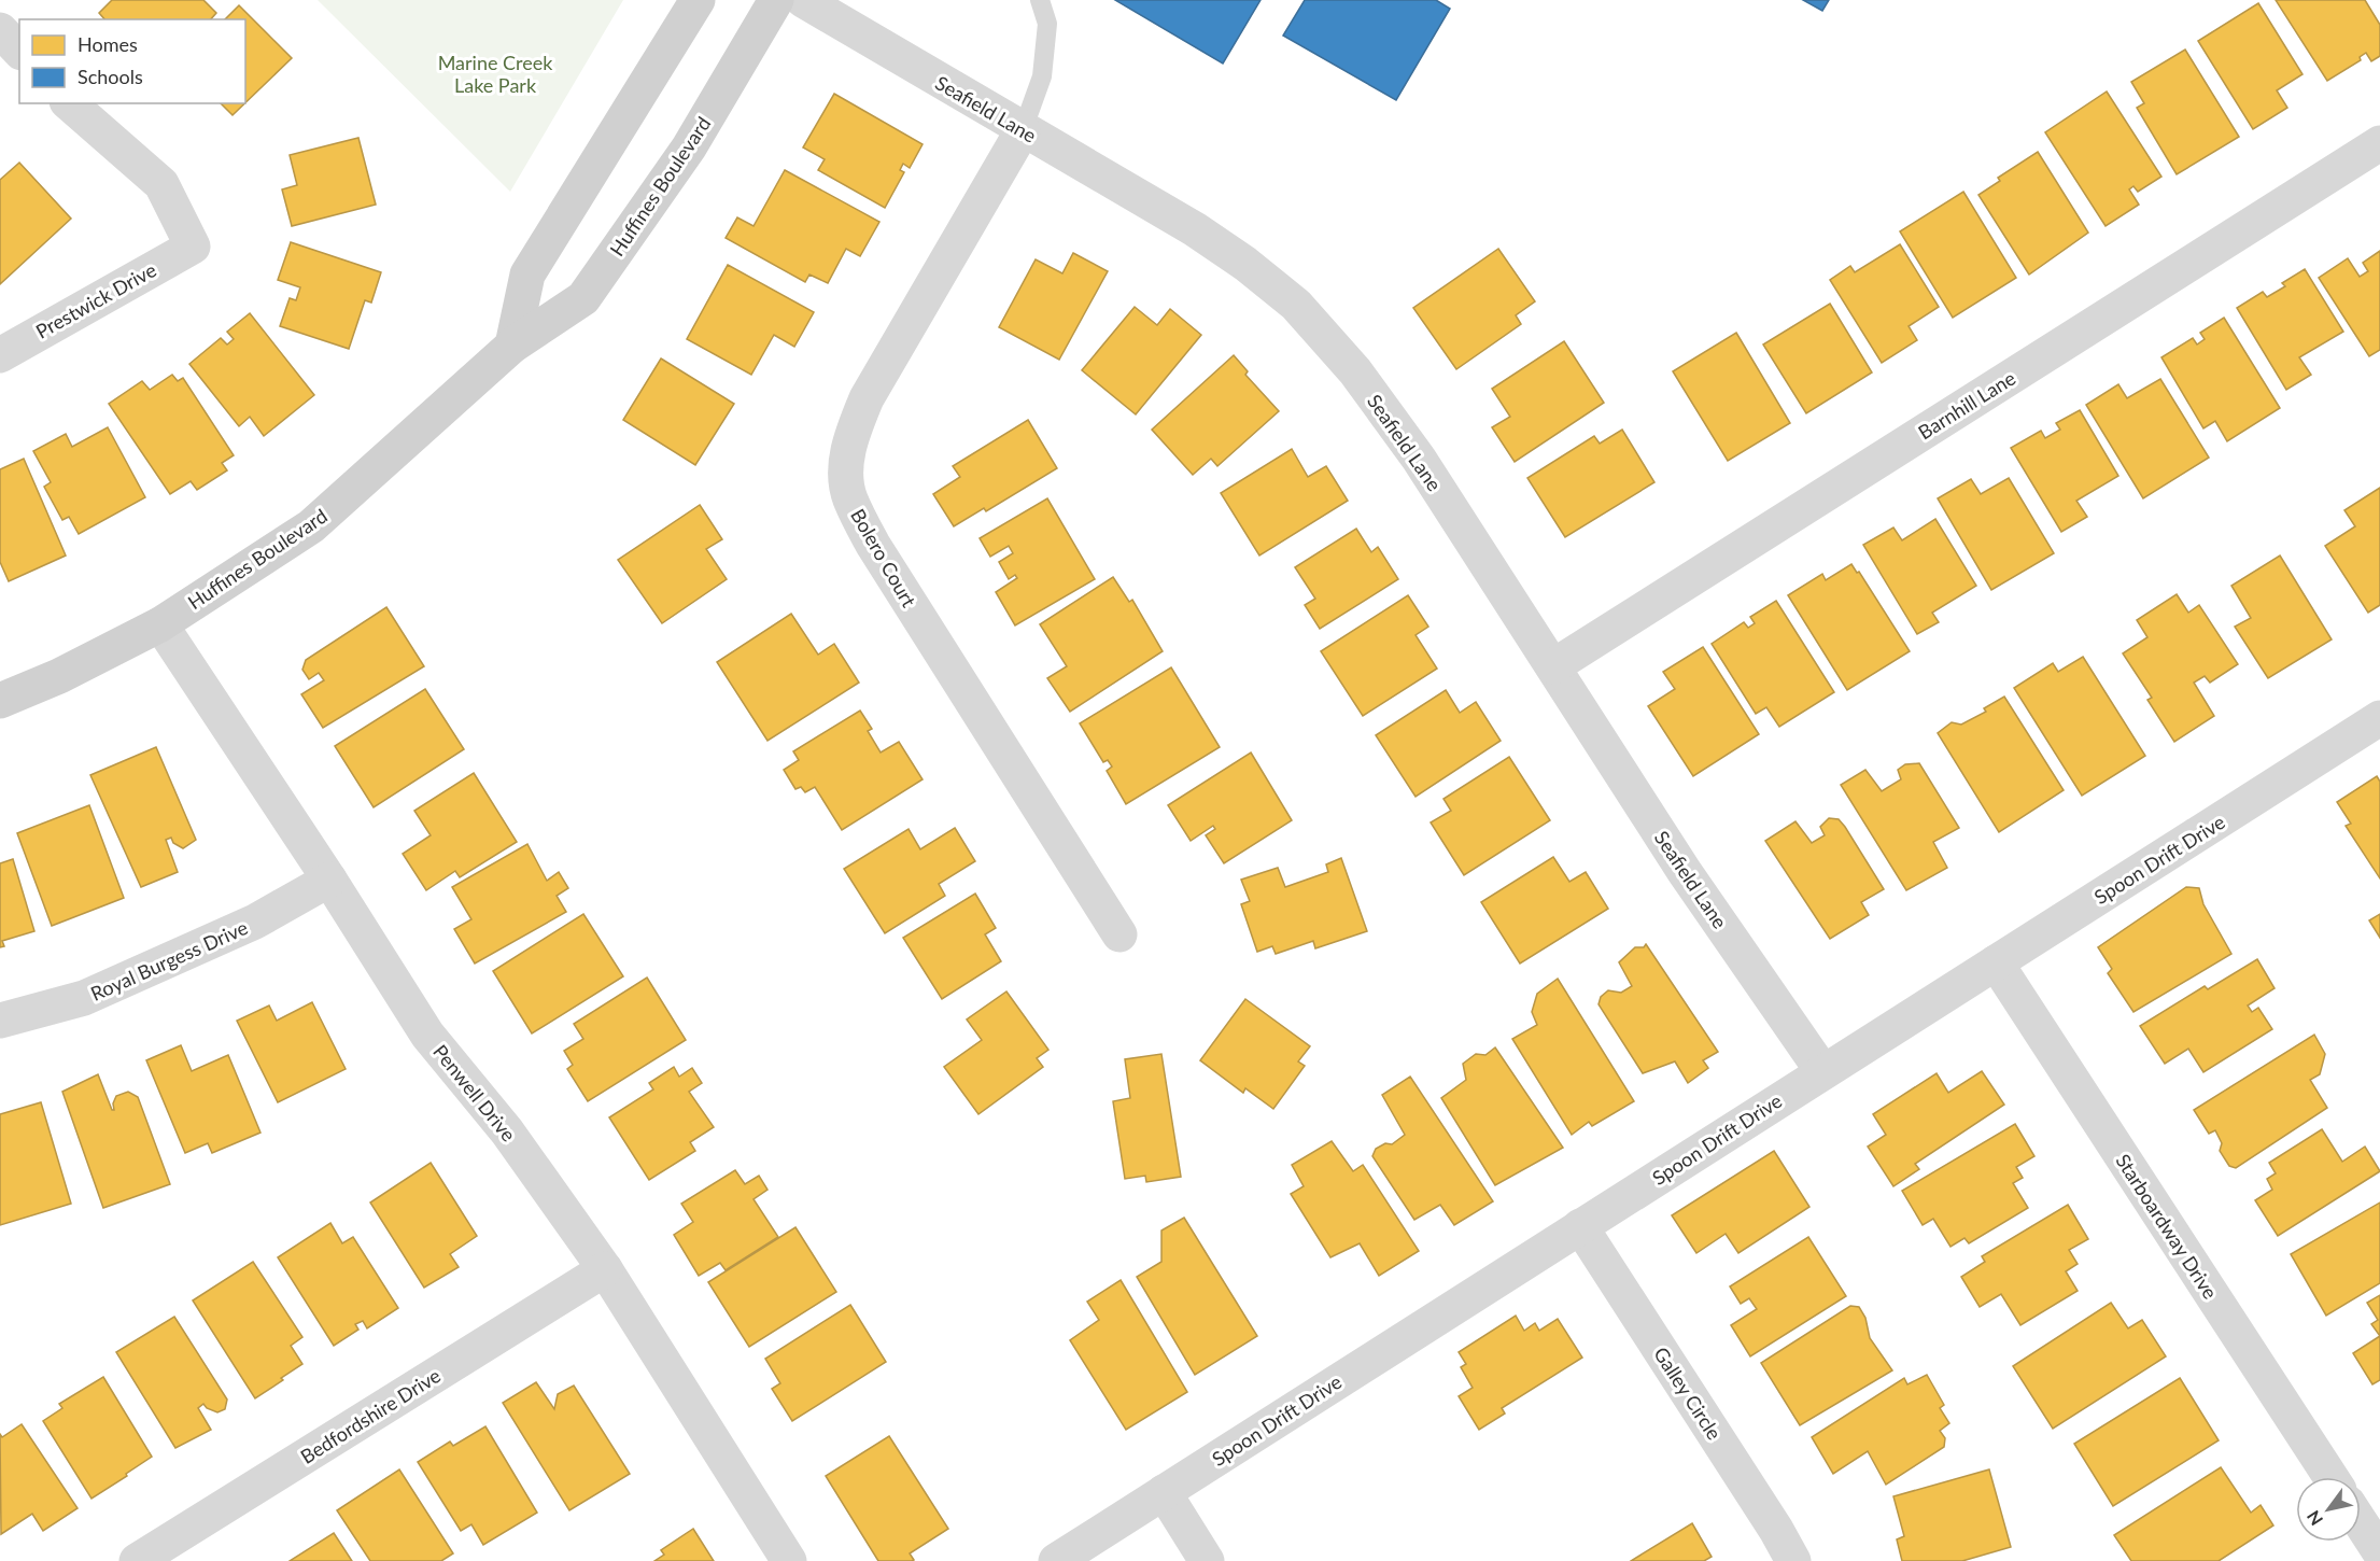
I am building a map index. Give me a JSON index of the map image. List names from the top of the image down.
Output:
{
  "streets": {
    "main road": ["Huffines Boulevard"],
    "street": [
      "Seafield Lane",
      "Prestwick Drive",
      "Barnhill Lane",
      "Bolero Court",
      "Spoon Drift Drive",
      "Royal Burgess Drive",
      "Penwell Drive",
      "Starboardway Drive",
      "Galley Circle",
      "Bedfordshire Drive"
    ]
  },
  "crossings": [
    ["Seafield Lane", "Barnhill Lane"],
    ["Seafield Lane", "Bolero Court"],
    ["Seafield Lane", "Spoon Drift Drive"],
    ["Huffines Boulevard", "Penwell Drive"],
    ["Spoon Drift Drive", "Starboardway Drive"],
    ["Spoon Drift Drive", "Galley Circle"],
    ["Royal Burgess Drive", "Penwell Drive"],
    ["Penwell Drive", "Bedfordshire Drive"]
  ],
  "parks": ["Marine Creek Lake Park"],
  "legend": ["Homes", "Schools"],
  "north": "bottom left"
}
